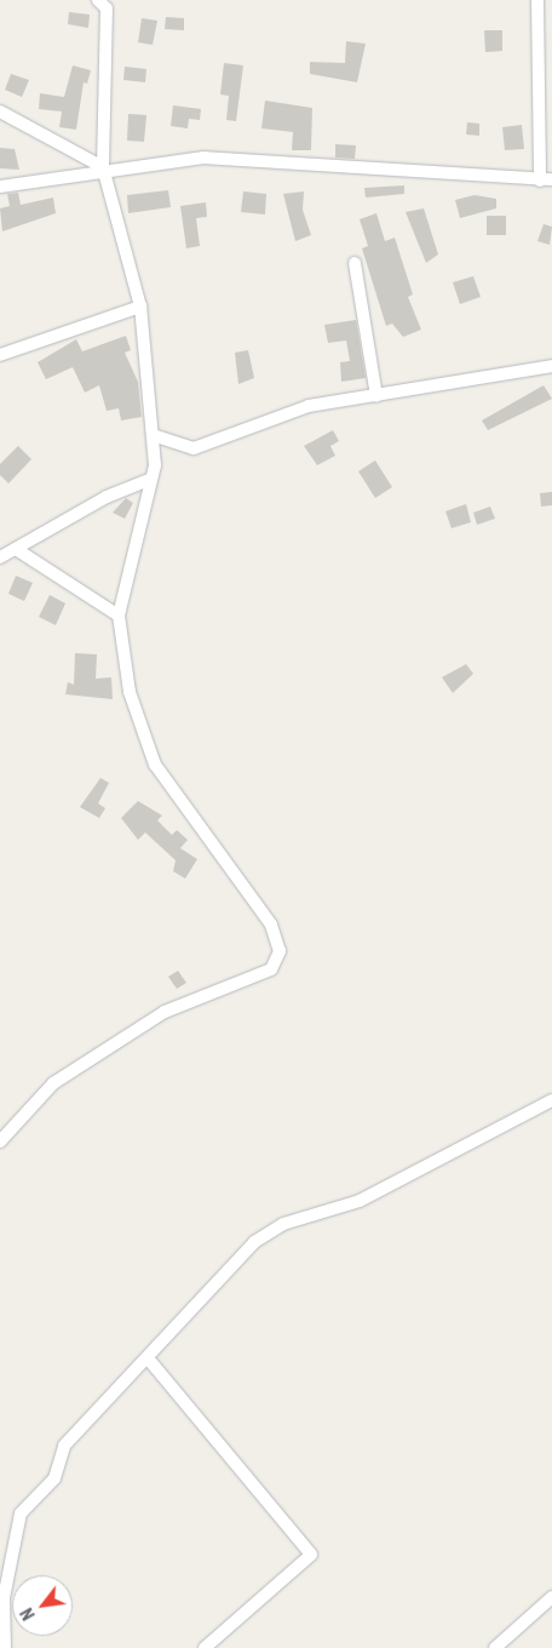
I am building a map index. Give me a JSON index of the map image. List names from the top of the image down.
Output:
{
  "north": "bottom left"
}
